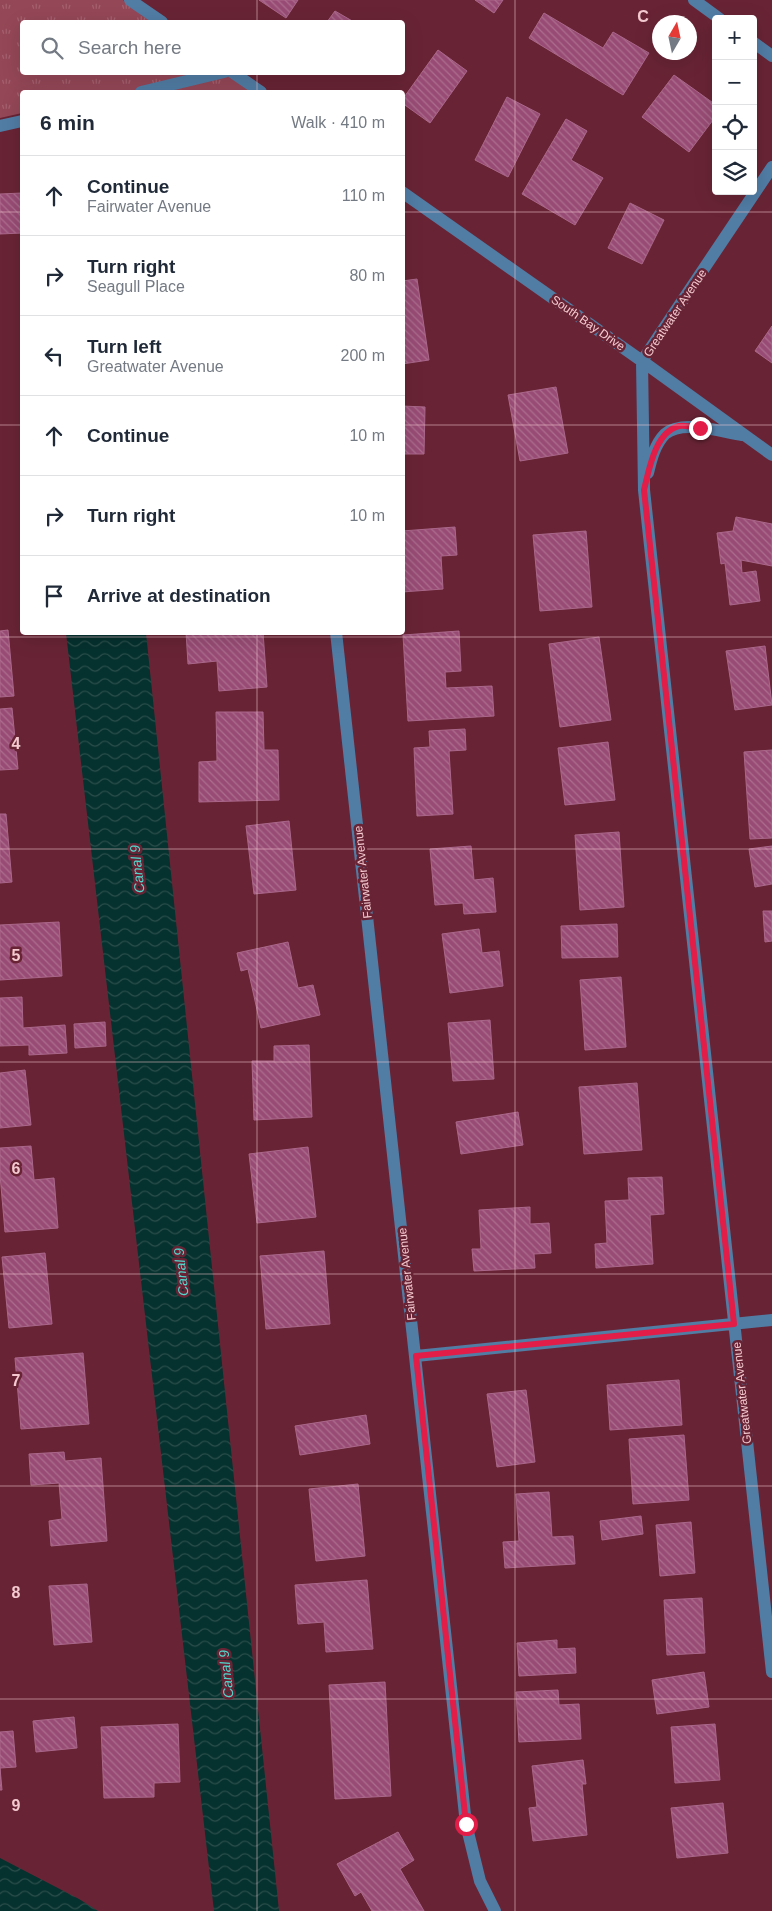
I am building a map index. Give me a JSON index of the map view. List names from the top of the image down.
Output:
{
  "streets": {
    "street": ["Greatwater Avenue", "South Bay Drive", "Fairwater Avenue"]
  },
  "crossings": [
    ["Greatwater Avenue", "South Bay Drive"]
  ],
  "water": ["Canal 9"],
  "north": "top",
  "page": {
    "map_buttons": ["+", "−"],
    "search": "Search here",
    "heading": ["6 min", "Walk · 410 m"],
    "list": [
      ["Continue", "Fairwater Avenue", "110 m"],
      ["Turn right", "Seagull Place", "80 m"],
      ["Turn left", "Greatwater Avenue", "200 m"],
      ["Continue", "10 m"],
      ["Turn right", "10 m"],
      "Arrive at destination"
    ]
  },
  "grid": {
    "columns": ["C"],
    "rows": [
      "4",
      "5",
      "6",
      "7",
      "8",
      "9"
    ]
  }
}
